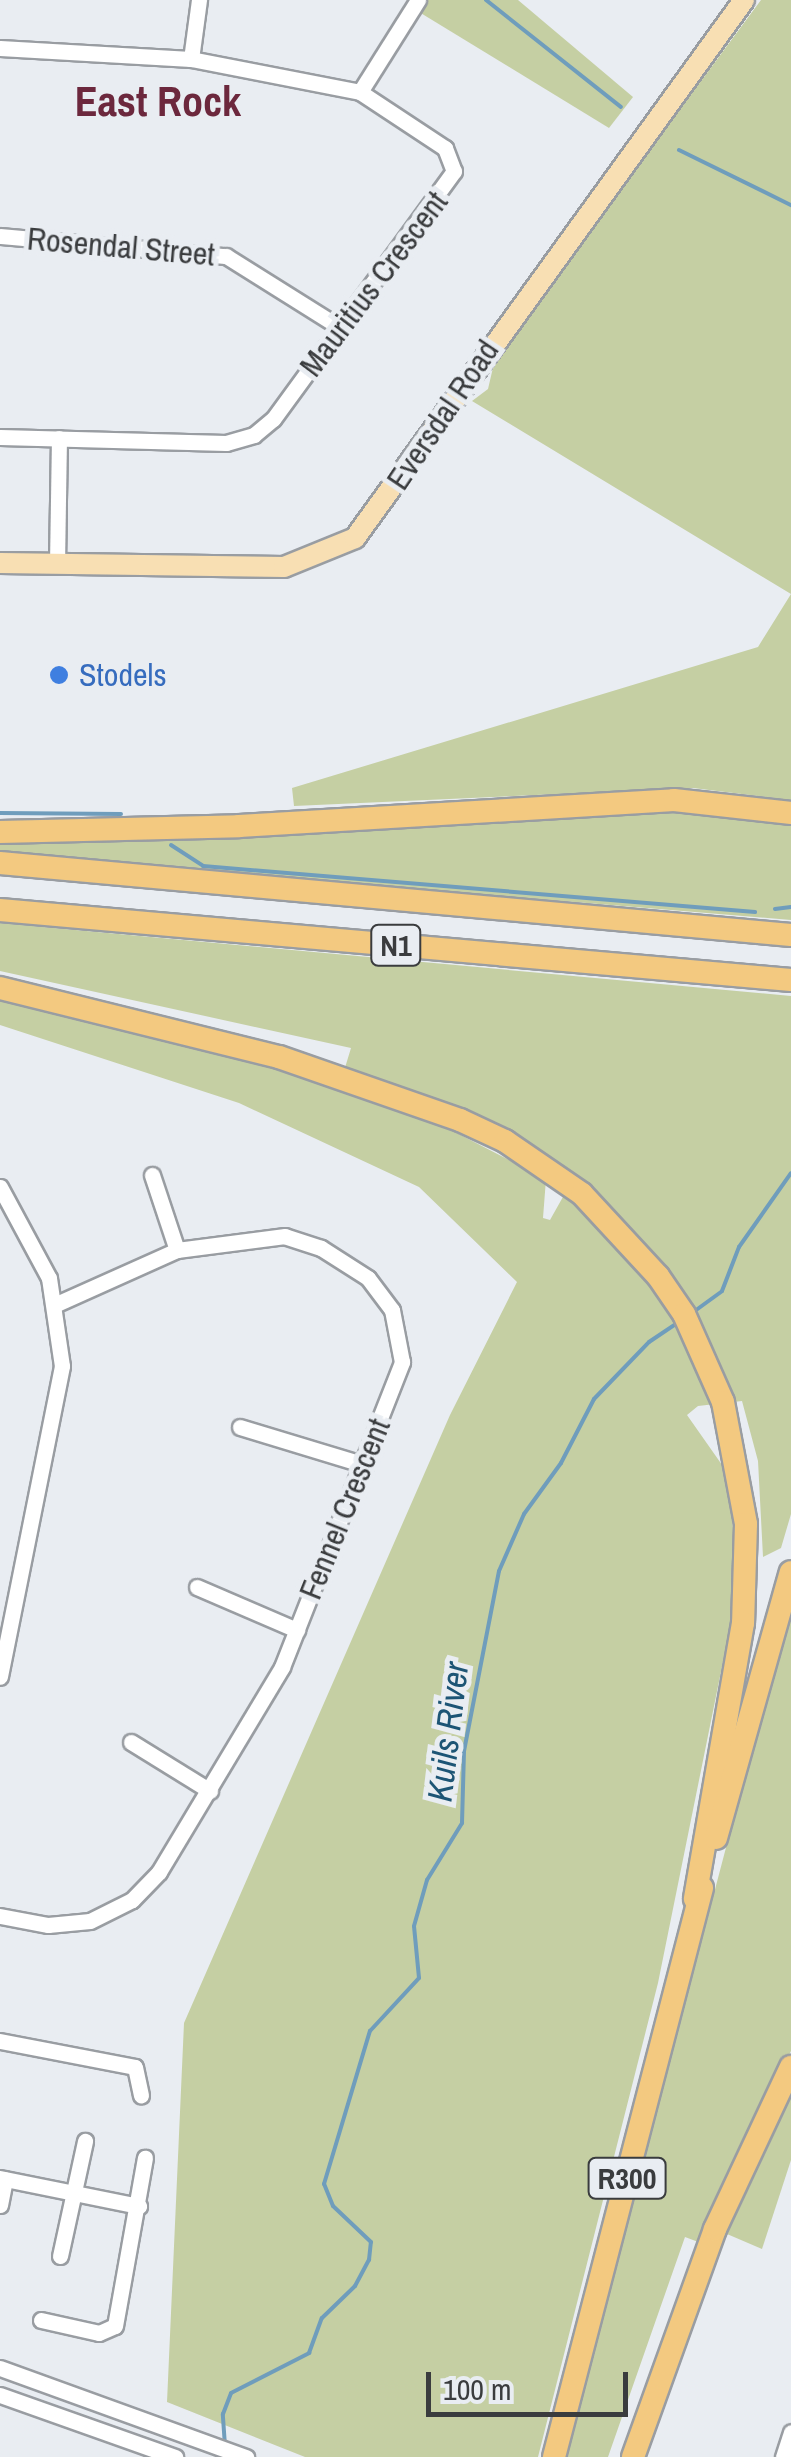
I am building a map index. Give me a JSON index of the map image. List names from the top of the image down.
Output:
{
  "streets": {
    "highway": ["N1", "R300"],
    "main road": ["Eversdal Road"],
    "street": ["Rosendal Street", "Mauritius Crescent", "Fennel Crescent"]
  },
  "crossings": [
    ["Rosendal Street", "Mauritius Crescent"]
  ],
  "districts": ["East Rock"],
  "water": ["Kuils River"],
  "places": ["Stodels"],
  "scale_bar": "100 m"
}
